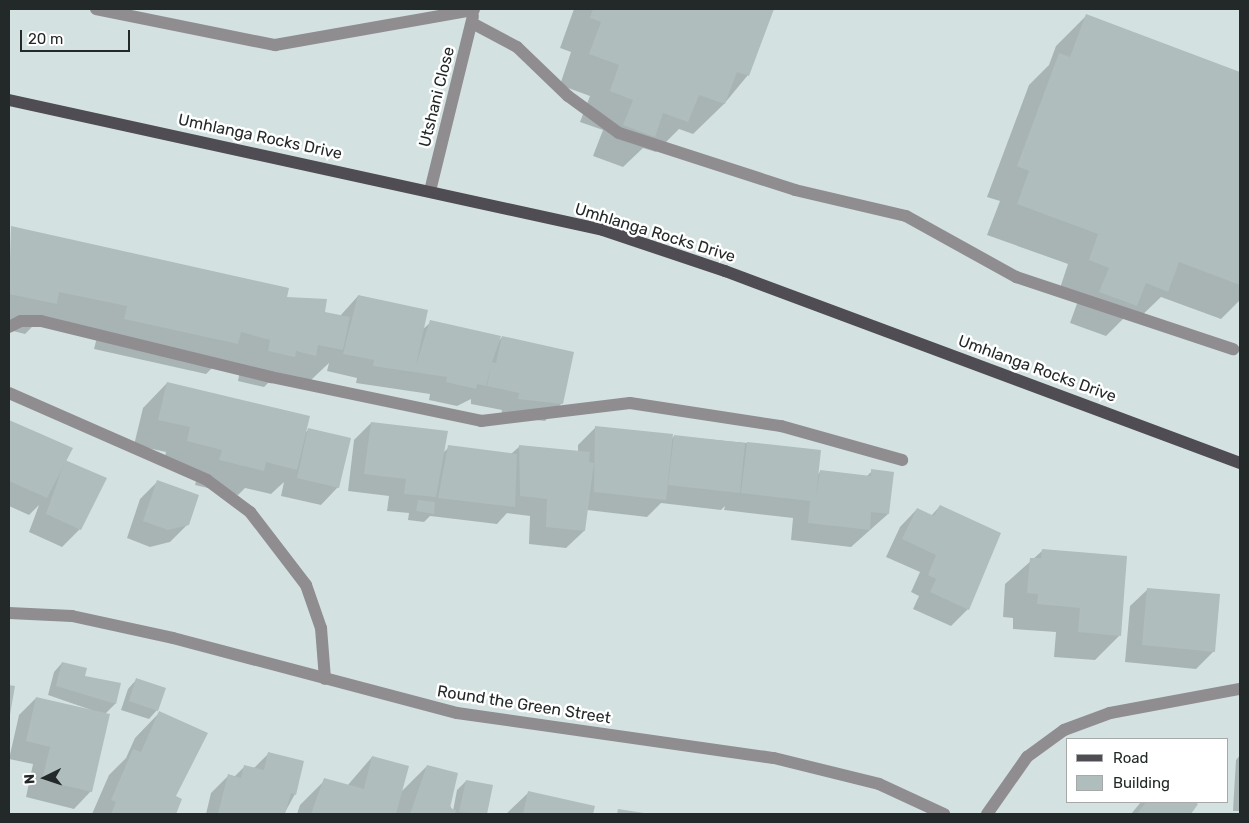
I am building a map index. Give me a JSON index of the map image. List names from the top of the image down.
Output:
{
  "streets": {
    "main road": ["Umhlanga Rocks Drive"],
    "street": ["Utshani Close", "Round the Green Street"]
  },
  "crossings": [
    ["Utshani Close", "Umhlanga Rocks Drive"]
  ],
  "legend": ["Road", "Building"],
  "scale_bar": "20 m",
  "north": "left"
}
